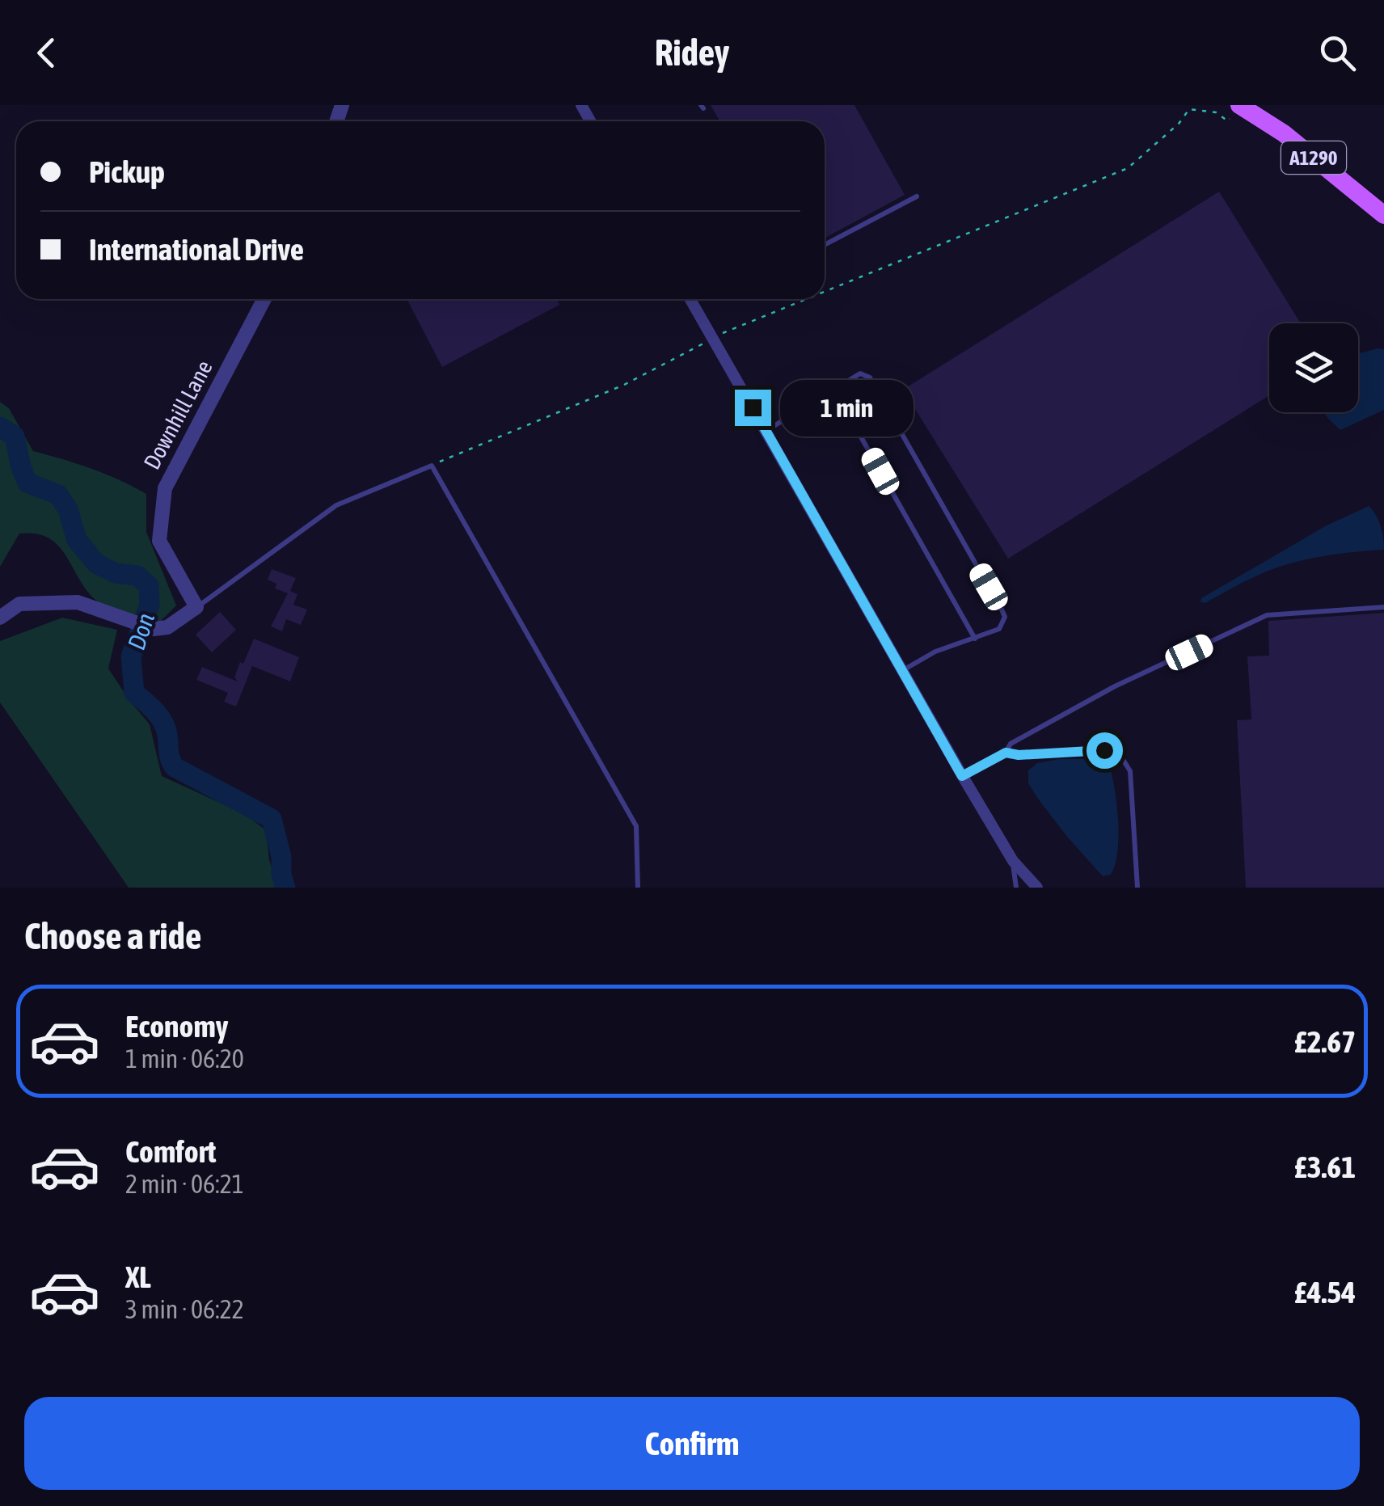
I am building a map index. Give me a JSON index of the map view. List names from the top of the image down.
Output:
{
  "streets": {
    "main road": ["A1290"],
    "street": ["Downhill Lane"]
  },
  "water": ["Don"],
  "page": {
    "header": "Ridey",
    "banner": ["Pickup", "International Drive"],
    "bubble": "1 min",
    "heading": "Choose a ride",
    "list": [
      {
        "name": "Economy",
        "note": "1 min · 06:20",
        "value": "£2.67"
      },
      {
        "name": "Comfort",
        "note": "2 min · 06:21",
        "value": "£3.61"
      },
      {
        "name": "XL",
        "note": "3 min · 06:22",
        "value": "£4.54"
      }
    ],
    "buttons": "Confirm"
  }
}
